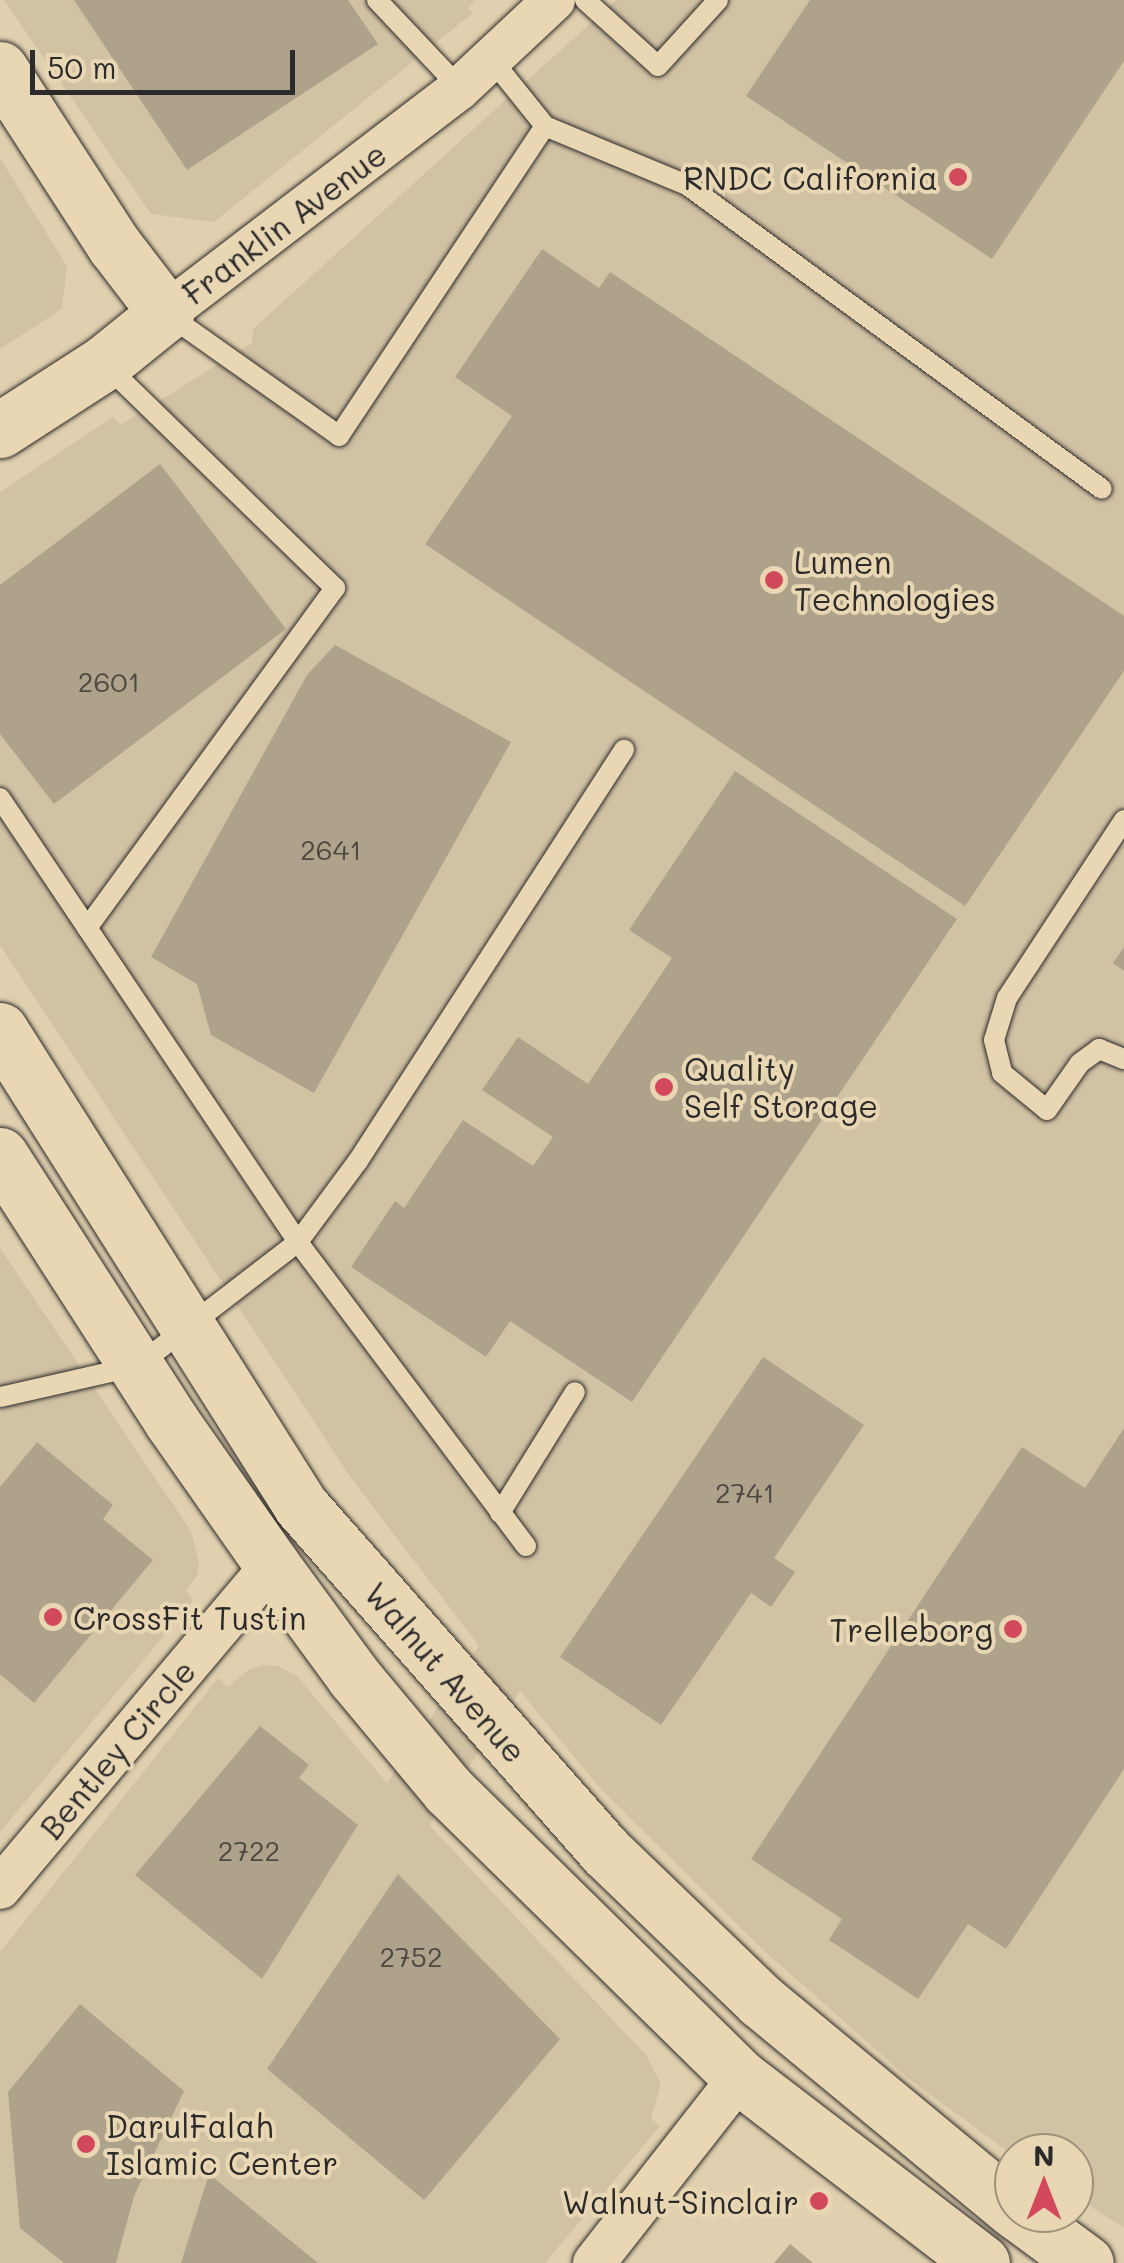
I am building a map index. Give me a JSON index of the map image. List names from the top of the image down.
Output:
{
  "streets": {
    "main road": ["Franklin Avenue", "Walnut Avenue"],
    "street": ["Bentley Circle"]
  },
  "crossings": [
    ["Walnut Avenue", "Bentley Circle"]
  ],
  "places": [
    "RNDC California",
    "Lumen Technologies",
    "Quality Self Storage",
    "CrossFit Tustin",
    "Trelleborg",
    "DarulFalah Islamic Center",
    "Walnut-Sinclair"
  ],
  "house_numbers": [
    "2601",
    "2641",
    "2741",
    "2722",
    "2752"
  ],
  "scale_bar": "50 m",
  "north": "top"
}
